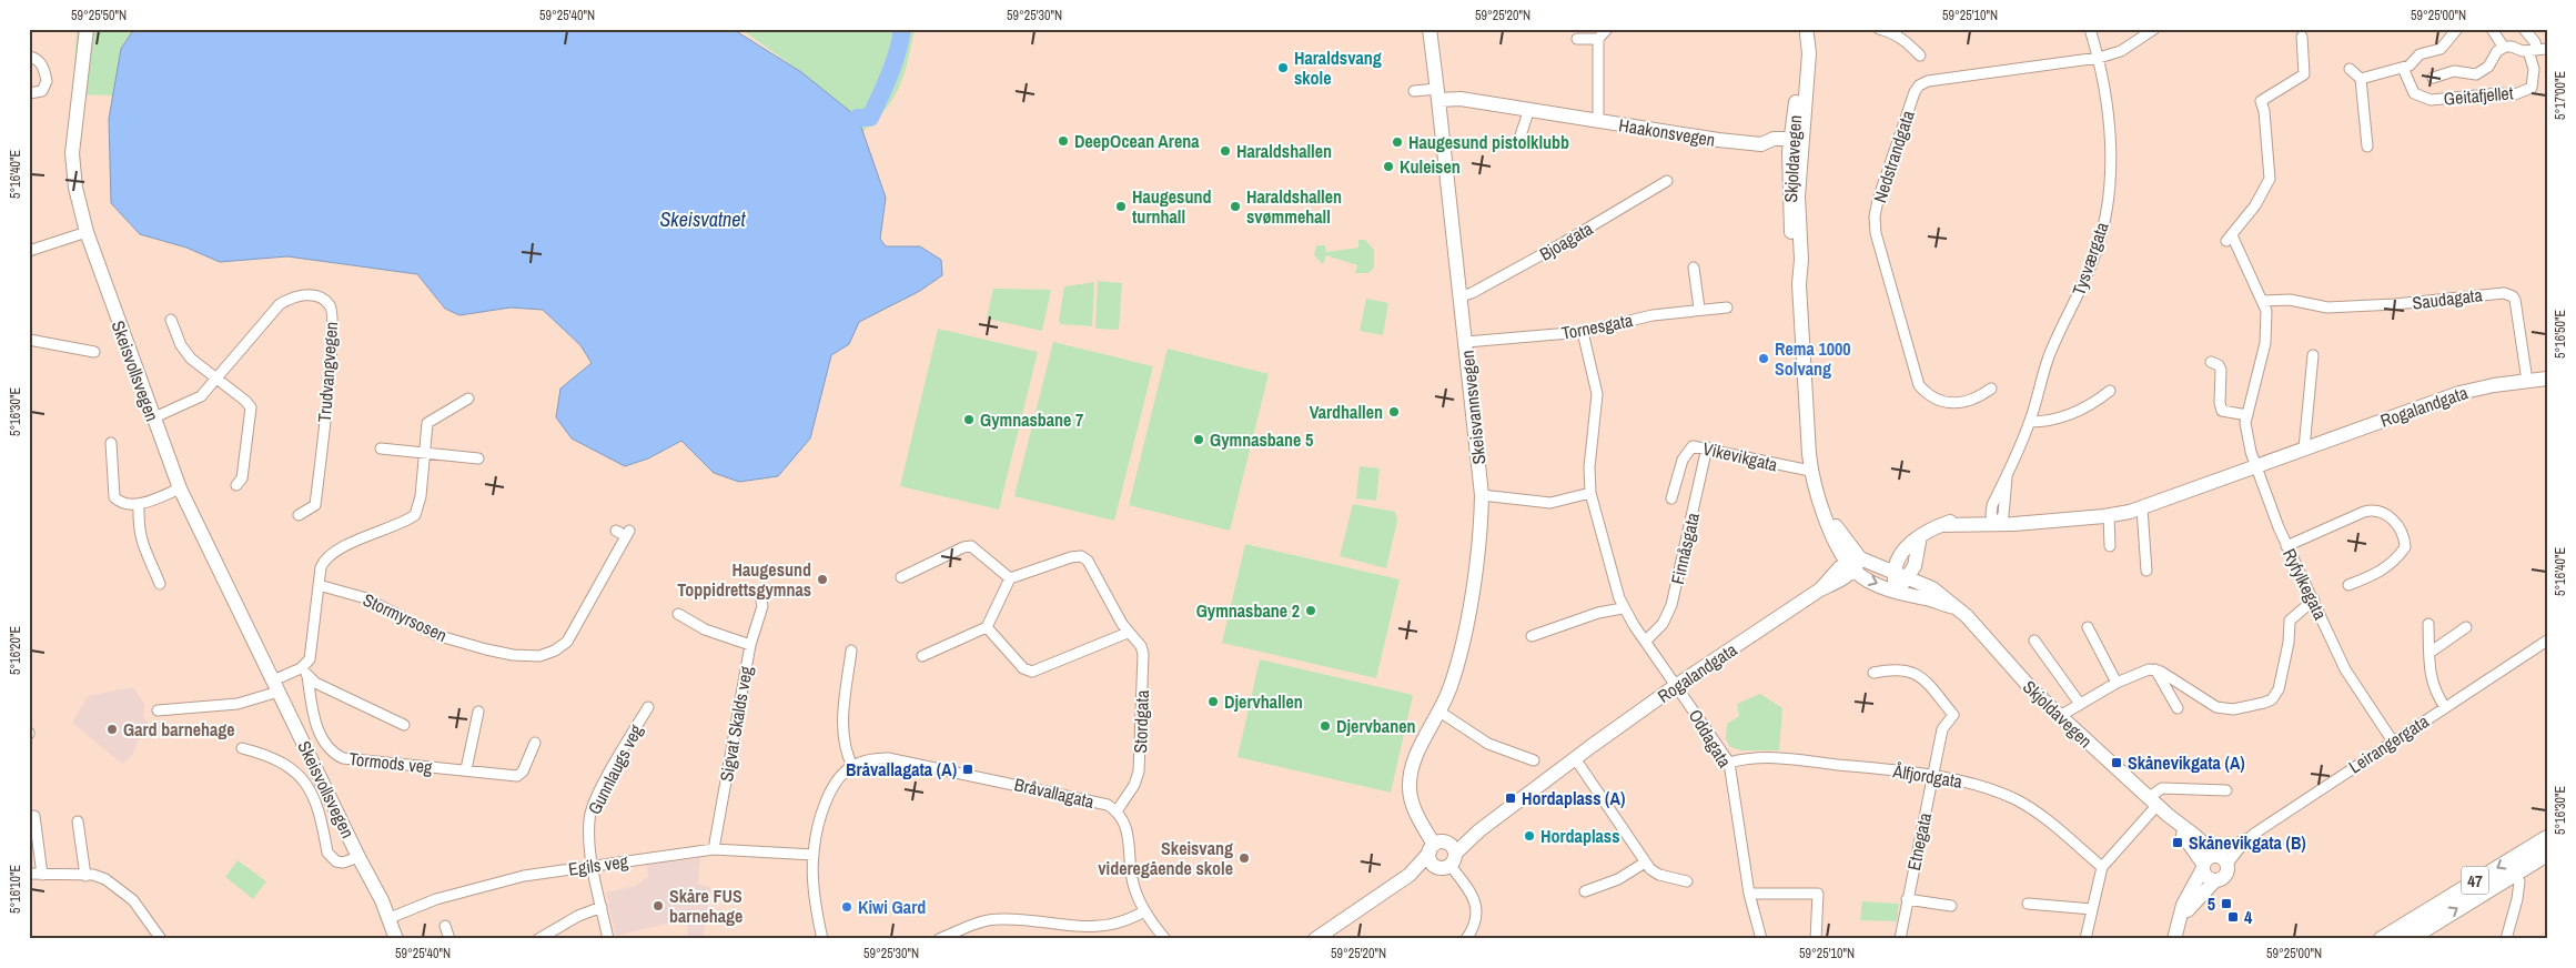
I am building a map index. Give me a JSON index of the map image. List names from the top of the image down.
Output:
{
  "streets": {
    "main road": ["47"],
    "street": [
      "Geitafjellet",
      "Haakonsvegen",
      "Nedstrandgata",
      "Skjoldavegen",
      "Bjoagata",
      "Tysværgata",
      "Saudagata",
      "Tornesgata",
      "Skeisvollsvegen",
      "Trudvangvegen",
      "Rogalandgata",
      "Skeisvannsvegen",
      "Vikevikgata",
      "Finnåsgata",
      "Ryfylkegata",
      "Stormyrsosen",
      "Stordgata",
      "Sigvat Skalds veg",
      "Oddagata",
      "Leirangergata",
      "Tormods veg",
      "Gunnlaugs veg",
      "Ålfjordgata",
      "Bråvallagata",
      "Etnegata",
      "Egils veg"
    ]
  },
  "crossings": [
    ["Haakonsvegen", "Skjoldavegen"],
    ["Haakonsvegen", "Skeisvannsvegen"],
    ["Nedstrandgata", "Tysværgata"],
    ["Skjoldavegen", "Rogalandgata"],
    ["Skjoldavegen", "Vikevikgata"],
    ["Skjoldavegen", "Leirangergata"],
    ["Bjoagata", "Skeisvannsvegen"],
    ["Tysværgata", "Rogalandgata"],
    ["Saudagata", "Rogalandgata"],
    ["Saudagata", "Ryfylkegata"],
    ["Tornesgata", "Skeisvannsvegen"],
    ["Tornesgata", "Oddagata"],
    ["Skeisvollsvegen", "Trudvangvegen"],
    ["Skeisvollsvegen", "Egils veg"],
    ["Rogalandgata", "Skeisvannsvegen"],
    ["Rogalandgata", "Ryfylkegata"],
    ["Rogalandgata", "Oddagata"],
    ["Vikevikgata", "Finnåsgata"],
    ["Finnåsgata", "Oddagata"],
    ["Ryfylkegata", "Leirangergata"],
    ["Stordgata", "Bråvallagata"],
    ["Sigvat Skalds veg", "Egils veg"],
    ["Oddagata", "Ålfjordgata"],
    ["Gunnlaugs veg", "Egils veg"],
    ["Ålfjordgata", "Etnegata"]
  ],
  "water": ["Skeisvatnet"],
  "places": {
    "other": [
      "Haraldsvang skole",
      "DeepOcean Arena",
      "Haugesund pistolklubb",
      "Haraldshallen",
      "Kuleisen",
      "Haugesund turnhall",
      "Haraldshallen svømmehall",
      "Rema 1000 Solvang",
      "Vardhallen",
      "Gymnasbane 7",
      "Gymnasbane 5",
      "Haugesund Toppidrettsgymnas",
      "Gymnasbane 2",
      "Djervhallen",
      "Djervbanen",
      "Gard barnehage",
      "Hordaplass",
      "Skeisvang videregående skole",
      "Skåre FUS barnehage",
      "Kiwi Gard"
    ],
    "transit": [
      "Skånevikgata (A)",
      "Bråvallagata (A)",
      "Hordaplass (A)",
      "Skånevikgata (B)",
      "5",
      "4"
    ]
  },
  "coordinates": [
    "59°25'50\"N",
    "59°25'40\"N",
    "59°25'30\"N",
    "59°25'20\"N",
    "59°25'10\"N",
    "59°25'00\"N",
    "5°17'00\"E",
    "5°16'40\"E",
    "5°16'50\"E",
    "5°16'30\"E",
    "5°16'20\"E",
    "5°16'10\"E"
  ]
}
